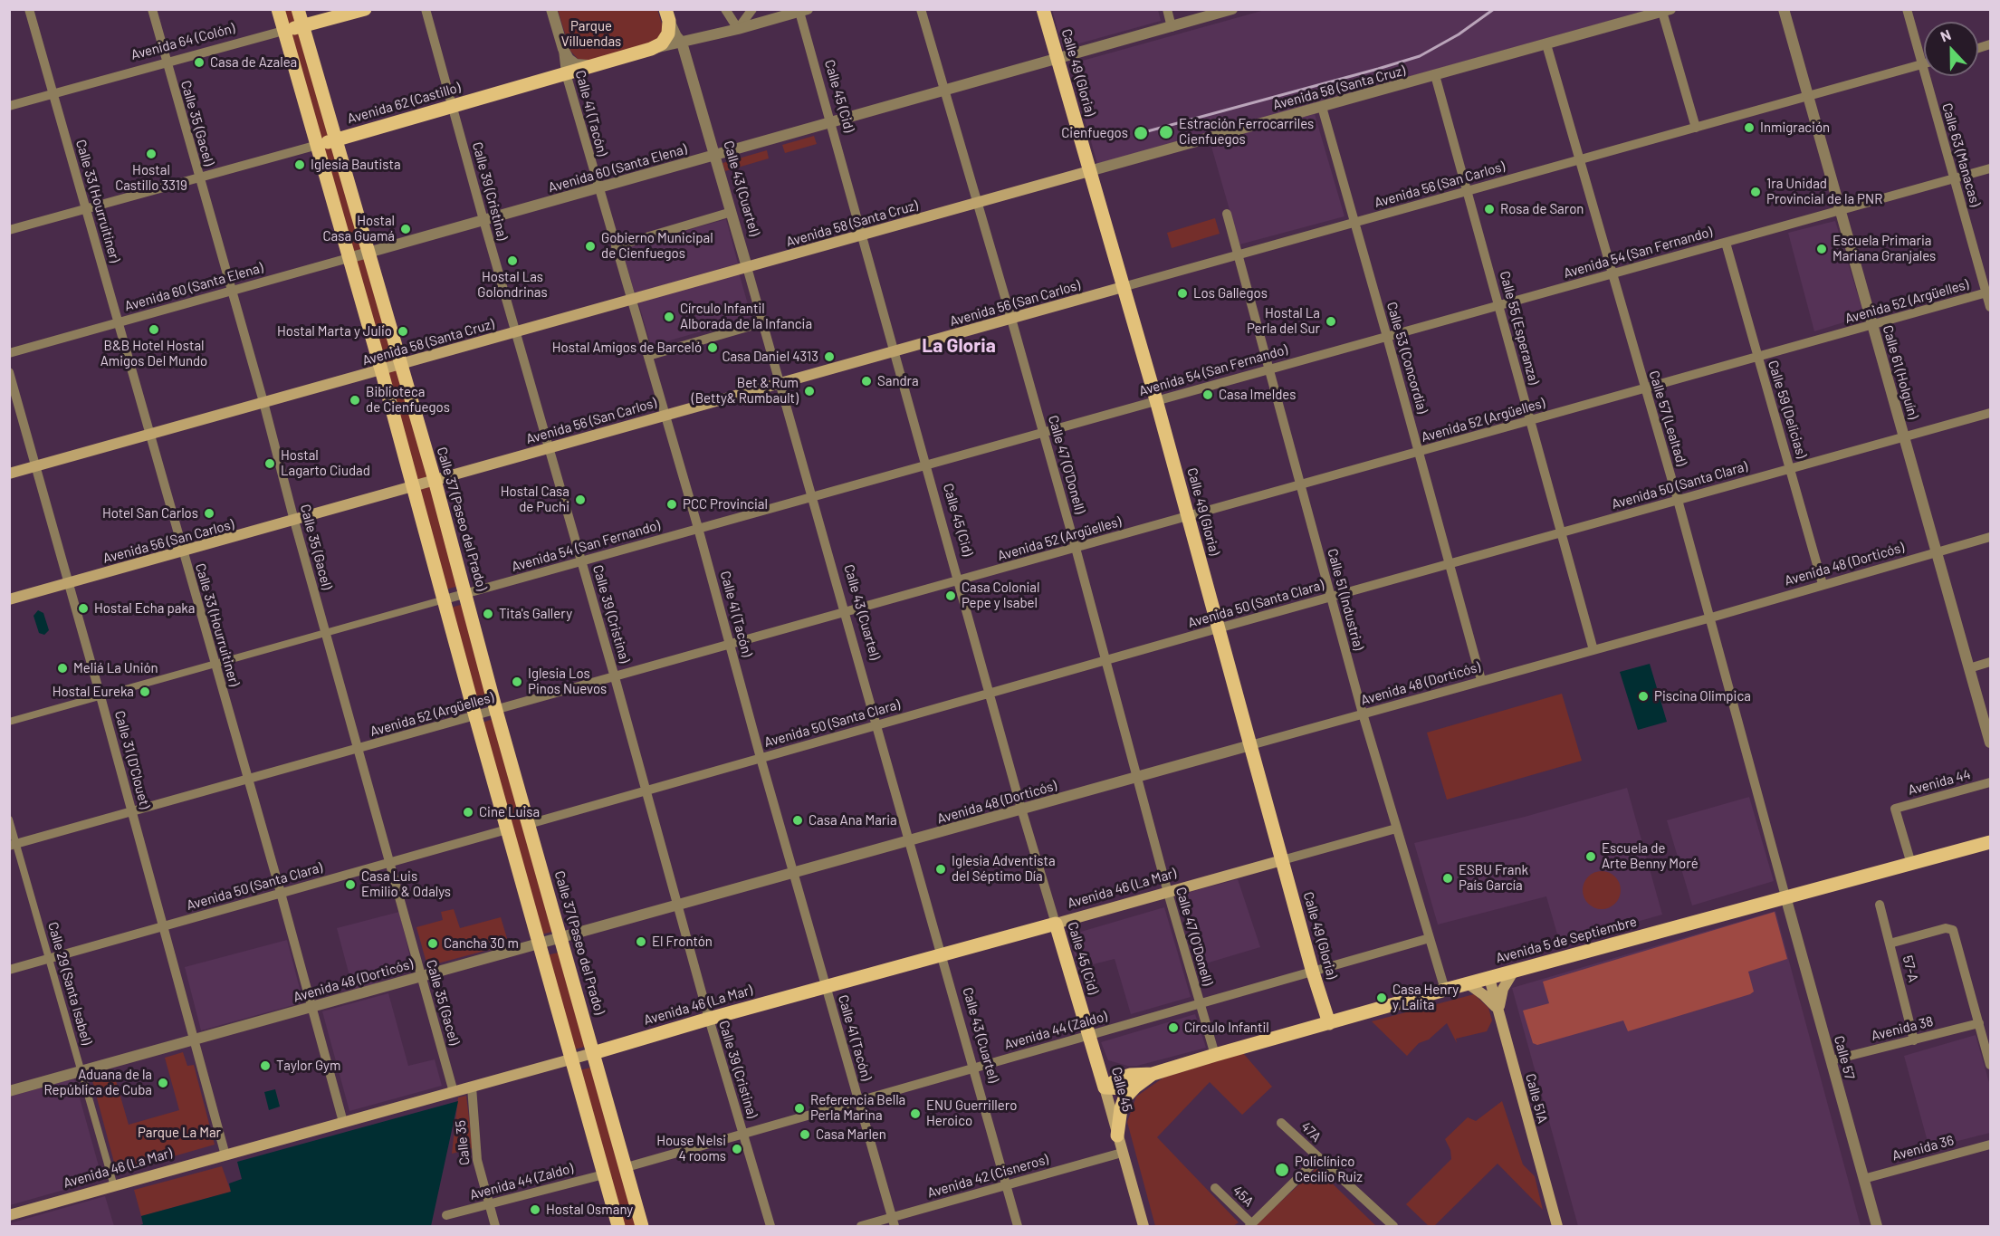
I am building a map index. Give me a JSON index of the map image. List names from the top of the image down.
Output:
{
  "streets": {
    "main road": [
      "Avenida 64 (Colón)",
      "Calle 49 (Gloria)",
      "Avenida 58 (Santa Cruz)",
      "Calle 45 (Cid)",
      "Avenida 62 (Castillo)",
      "Avenida 56 (San Carlos)",
      "Calle 37 (Paseo del Prado)",
      "Avenida 46 (La Mar)",
      "Avenida 5 de Septiembre",
      "Calle 45",
      "Calle 51A"
    ],
    "street": [
      "Calle 41 (Tacón)",
      "Calle 35 (Gacel)",
      "Calle 63 (Manacas)",
      "Avenida 60 (Santa Elena)",
      "Calle 43 (Cuartel)",
      "Calle 39 (Cristina)",
      "Calle 33 (Hourruitiner)",
      "Avenida 54 (San Fernando)",
      "Avenida 52 (Argüelles)",
      "Calle 55 (Esperanza)",
      "Calle 53 (Concordia)",
      "Calle 61 (Holguín)",
      "Calle 59 (Delicias)",
      "Calle 57 (Lealtad)",
      "Calle 47 (O'Donell)",
      "Avenida 50 (Santa Clara)",
      "Avenida 48 (Dorticós)",
      "Calle 51 (Industria)",
      "Calle 31 (D'Clouet)",
      "Avenida 44",
      "57-A",
      "Calle 29 (Santa Isabel)",
      "Avenida 38",
      "Avenida 44 (Zaldo)",
      "Calle 57",
      "47A",
      "Calle 35",
      "Avenida 36",
      "Avenida 42 (Cisneros)",
      "45A"
    ]
  },
  "crossings": [
    ["Avenida 64 (Colón)", "Calle 35 (Gacel)"],
    ["Avenida 64 (Colón)", "Calle 33 (Hourruitiner)"],
    ["Avenida 64 (Colón)", "Calle 37 (Paseo del Prado)"],
    ["Calle 49 (Gloria)", "Avenida 58 (Santa Cruz)"],
    ["Calle 49 (Gloria)", "Avenida 60 (Santa Elena)"],
    ["Calle 49 (Gloria)", "Avenida 56 (San Carlos)"],
    ["Calle 49 (Gloria)", "Avenida 54 (San Fernando)"],
    ["Calle 49 (Gloria)", "Avenida 52 (Argüelles)"],
    ["Calle 49 (Gloria)", "Avenida 50 (Santa Clara)"],
    ["Calle 49 (Gloria)", "Avenida 48 (Dorticós)"],
    ["Calle 49 (Gloria)", "Avenida 46 (La Mar)"],
    ["Calle 49 (Gloria)", "Avenida 5 de Septiembre"],
    ["Calle 49 (Gloria)", "Avenida 44 (Zaldo)"],
    ["Avenida 58 (Santa Cruz)", "Calle 45 (Cid)"],
    ["Avenida 58 (Santa Cruz)", "Calle 41 (Tacón)"],
    ["Avenida 58 (Santa Cruz)", "Calle 35 (Gacel)"],
    ["Avenida 58 (Santa Cruz)", "Calle 43 (Cuartel)"],
    ["Avenida 58 (Santa Cruz)", "Calle 39 (Cristina)"],
    ["Avenida 58 (Santa Cruz)", "Calle 33 (Hourruitiner)"],
    ["Avenida 58 (Santa Cruz)", "Calle 55 (Esperanza)"],
    ["Avenida 58 (Santa Cruz)", "Calle 53 (Concordia)"],
    ["Avenida 58 (Santa Cruz)", "Calle 57 (Lealtad)"],
    ["Avenida 58 (Santa Cruz)", "Calle 47 (O'Donell)"],
    ["Avenida 58 (Santa Cruz)", "Calle 37 (Paseo del Prado)"],
    ["Avenida 58 (Santa Cruz)", "Calle 31 (D'Clouet)"],
    ["Calle 45 (Cid)", "Avenida 62 (Castillo)"],
    ["Calle 45 (Cid)", "Avenida 60 (Santa Elena)"],
    ["Calle 45 (Cid)", "Avenida 56 (San Carlos)"],
    ["Calle 45 (Cid)", "Avenida 54 (San Fernando)"],
    ["Calle 45 (Cid)", "Avenida 52 (Argüelles)"],
    ["Calle 45 (Cid)", "Avenida 50 (Santa Clara)"],
    ["Calle 45 (Cid)", "Avenida 48 (Dorticós)"],
    ["Calle 45 (Cid)", "Avenida 46 (La Mar)"],
    ["Calle 45 (Cid)", "Avenida 44 (Zaldo)"],
    ["Calle 45 (Cid)", "Calle 45"],
    ["Avenida 62 (Castillo)", "Calle 41 (Tacón)"],
    ["Avenida 62 (Castillo)", "Calle 35 (Gacel)"],
    ["Avenida 62 (Castillo)", "Calle 43 (Cuartel)"],
    ["Avenida 62 (Castillo)", "Calle 39 (Cristina)"],
    ["Avenida 62 (Castillo)", "Calle 33 (Hourruitiner)"],
    ["Avenida 62 (Castillo)", "Calle 37 (Paseo del Prado)"],
    ["Calle 41 (Tacón)", "Avenida 60 (Santa Elena)"],
    ["Calle 41 (Tacón)", "Avenida 56 (San Carlos)"],
    ["Calle 41 (Tacón)", "Avenida 54 (San Fernando)"],
    ["Calle 41 (Tacón)", "Avenida 52 (Argüelles)"],
    ["Calle 41 (Tacón)", "Avenida 50 (Santa Clara)"],
    ["Calle 41 (Tacón)", "Avenida 48 (Dorticós)"],
    ["Calle 41 (Tacón)", "Avenida 46 (La Mar)"],
    ["Calle 41 (Tacón)", "Avenida 44 (Zaldo)"],
    ["Calle 41 (Tacón)", "Avenida 42 (Cisneros)"],
    ["Calle 35 (Gacel)", "Avenida 60 (Santa Elena)"],
    ["Calle 35 (Gacel)", "Avenida 56 (San Carlos)"],
    ["Calle 35 (Gacel)", "Avenida 52 (Argüelles)"],
    ["Calle 35 (Gacel)", "Avenida 50 (Santa Clara)"],
    ["Calle 35 (Gacel)", "Avenida 48 (Dorticós)"],
    ["Calle 35 (Gacel)", "Avenida 46 (La Mar)"],
    ["Calle 63 (Manacas)", "Avenida 56 (San Carlos)"],
    ["Calle 63 (Manacas)", "Avenida 54 (San Fernando)"],
    ["Calle 63 (Manacas)", "Avenida 52 (Argüelles)"],
    ["Avenida 60 (Santa Elena)", "Calle 43 (Cuartel)"],
    ["Avenida 60 (Santa Elena)", "Calle 39 (Cristina)"],
    ["Avenida 60 (Santa Elena)", "Calle 33 (Hourruitiner)"],
    ["Avenida 60 (Santa Elena)", "Calle 47 (O'Donell)"],
    ["Avenida 60 (Santa Elena)", "Calle 37 (Paseo del Prado)"],
    ["Avenida 56 (San Carlos)", "Calle 43 (Cuartel)"],
    ["Avenida 56 (San Carlos)", "Calle 39 (Cristina)"],
    ["Avenida 56 (San Carlos)", "Calle 33 (Hourruitiner)"],
    ["Avenida 56 (San Carlos)", "Calle 55 (Esperanza)"],
    ["Avenida 56 (San Carlos)", "Calle 53 (Concordia)"],
    ["Avenida 56 (San Carlos)", "Calle 61 (Holguín)"],
    ["Avenida 56 (San Carlos)", "Calle 57 (Lealtad)"],
    ["Avenida 56 (San Carlos)", "Calle 47 (O'Donell)"],
    ["Avenida 56 (San Carlos)", "Calle 37 (Paseo del Prado)"],
    ["Avenida 56 (San Carlos)", "Calle 51 (Industria)"],
    ["Avenida 56 (San Carlos)", "Calle 31 (D'Clouet)"],
    ["Calle 43 (Cuartel)", "Avenida 54 (San Fernando)"],
    ["Calle 43 (Cuartel)", "Avenida 52 (Argüelles)"],
    ["Calle 43 (Cuartel)", "Avenida 50 (Santa Clara)"],
    ["Calle 43 (Cuartel)", "Avenida 48 (Dorticós)"],
    ["Calle 43 (Cuartel)", "Avenida 46 (La Mar)"],
    ["Calle 43 (Cuartel)", "Avenida 44 (Zaldo)"],
    ["Calle 43 (Cuartel)", "Avenida 42 (Cisneros)"],
    ["Calle 39 (Cristina)", "Avenida 54 (San Fernando)"],
    ["Calle 39 (Cristina)", "Avenida 52 (Argüelles)"],
    ["Calle 39 (Cristina)", "Avenida 50 (Santa Clara)"],
    ["Calle 39 (Cristina)", "Avenida 48 (Dorticós)"],
    ["Calle 39 (Cristina)", "Avenida 46 (La Mar)"],
    ["Calle 39 (Cristina)", "Avenida 44 (Zaldo)"],
    ["Calle 33 (Hourruitiner)", "Avenida 52 (Argüelles)"],
    ["Calle 33 (Hourruitiner)", "Avenida 50 (Santa Clara)"],
    ["Calle 33 (Hourruitiner)", "Avenida 48 (Dorticós)"],
    ["Calle 33 (Hourruitiner)", "Avenida 46 (La Mar)"],
    ["Avenida 54 (San Fernando)", "Calle 55 (Esperanza)"],
    ["Avenida 54 (San Fernando)", "Calle 53 (Concordia)"],
    ["Avenida 54 (San Fernando)", "Calle 61 (Holguín)"],
    ["Avenida 54 (San Fernando)", "Calle 59 (Delicias)"],
    ["Avenida 54 (San Fernando)", "Calle 57 (Lealtad)"],
    ["Avenida 54 (San Fernando)", "Calle 47 (O'Donell)"],
    ["Avenida 54 (San Fernando)", "Calle 37 (Paseo del Prado)"],
    ["Avenida 54 (San Fernando)", "Calle 51 (Industria)"],
    ["Avenida 52 (Argüelles)", "Calle 55 (Esperanza)"],
    ["Avenida 52 (Argüelles)", "Calle 53 (Concordia)"],
    ["Avenida 52 (Argüelles)", "Calle 61 (Holguín)"],
    ["Avenida 52 (Argüelles)", "Calle 59 (Delicias)"],
    ["Avenida 52 (Argüelles)", "Calle 57 (Lealtad)"],
    ["Avenida 52 (Argüelles)", "Calle 47 (O'Donell)"],
    ["Avenida 52 (Argüelles)", "Calle 37 (Paseo del Prado)"],
    ["Avenida 52 (Argüelles)", "Calle 51 (Industria)"],
    ["Avenida 52 (Argüelles)", "Calle 31 (D'Clouet)"],
    ["Avenida 52 (Argüelles)", "Calle 29 (Santa Isabel)"],
    ["Calle 55 (Esperanza)", "Avenida 50 (Santa Clara)"],
    ["Calle 55 (Esperanza)", "Avenida 48 (Dorticós)"],
    ["Calle 53 (Concordia)", "Avenida 50 (Santa Clara)"],
    ["Calle 53 (Concordia)", "Avenida 48 (Dorticós)"],
    ["Calle 61 (Holguín)", "Avenida 50 (Santa Clara)"],
    ["Calle 61 (Holguín)", "Avenida 48 (Dorticós)"],
    ["Calle 59 (Delicias)", "Avenida 50 (Santa Clara)"],
    ["Calle 59 (Delicias)", "Avenida 48 (Dorticós)"],
    ["Calle 57 (Lealtad)", "Avenida 50 (Santa Clara)"],
    ["Calle 57 (Lealtad)", "Avenida 48 (Dorticós)"],
    ["Calle 57 (Lealtad)", "Avenida 5 de Septiembre"],
    ["Calle 57 (Lealtad)", "Calle 57"],
    ["Calle 47 (O'Donell)", "Avenida 50 (Santa Clara)"],
    ["Calle 47 (O'Donell)", "Avenida 48 (Dorticós)"],
    ["Calle 47 (O'Donell)", "Avenida 46 (La Mar)"],
    ["Calle 47 (O'Donell)", "Avenida 5 de Septiembre"],
    ["Calle 47 (O'Donell)", "Avenida 44 (Zaldo)"],
    ["Avenida 50 (Santa Clara)", "Calle 37 (Paseo del Prado)"],
    ["Avenida 50 (Santa Clara)", "Calle 51 (Industria)"],
    ["Avenida 50 (Santa Clara)", "Calle 31 (D'Clouet)"],
    ["Avenida 50 (Santa Clara)", "Calle 29 (Santa Isabel)"],
    ["Calle 37 (Paseo del Prado)", "Avenida 48 (Dorticós)"],
    ["Calle 37 (Paseo del Prado)", "Avenida 46 (La Mar)"],
    ["Calle 37 (Paseo del Prado)", "Avenida 44 (Zaldo)"],
    ["Avenida 48 (Dorticós)", "Calle 51 (Industria)"],
    ["Avenida 48 (Dorticós)", "Calle 31 (D'Clouet)"],
    ["Avenida 48 (Dorticós)", "Calle 29 (Santa Isabel)"],
    ["Calle 51 (Industria)", "Avenida 46 (La Mar)"],
    ["Calle 51 (Industria)", "Avenida 5 de Septiembre"],
    ["Calle 51 (Industria)", "Avenida 44 (Zaldo)"],
    ["Calle 31 (D'Clouet)", "Avenida 46 (La Mar)"],
    ["Avenida 44", "Avenida 5 de Septiembre"],
    ["Avenida 46 (La Mar)", "Calle 29 (Santa Isabel)"],
    ["Avenida 46 (La Mar)", "Calle 35"],
    ["Avenida 5 de Septiembre", "Calle 57"],
    ["Avenida 5 de Septiembre", "Calle 45"],
    ["Avenida 5 de Septiembre", "Calle 51A"],
    ["57-A", "Avenida 38"],
    ["Avenida 38", "Calle 57"],
    ["Avenida 44 (Zaldo)", "Calle 45"],
    ["Avenida 44 (Zaldo)", "Calle 35"],
    ["Calle 57", "Avenida 36"],
    ["Calle 45", "Avenida 42 (Cisneros)"]
  ],
  "districts": ["La Gloria"],
  "parks": ["Parque Villuendas", "Parque La Mar"],
  "places": [
    "Casa de Azalea",
    "Inmigración",
    "Estración Ferrocarriles Cienfuegos",
    "Cienfuegos",
    "Hostal Castillo 3319",
    "Iglesia Bautista",
    "1ra Unidad Provincial de la PNR",
    "Rosa de Saron",
    "Hostal Casa Guamá",
    "Gobierno Municipal de Cienfuegos",
    "Escuela Primaria Mariana Granjales",
    "Hostal Las Golondrinas",
    "Los Gallegos",
    "Círculo Infantil Alborada de la Infancia",
    "Hostal La Perla del Sur",
    "B&B Hotel Hostal Amigos Del Mundo",
    "Hostal Marta y Julio",
    "Hostal Amigos de Barceló",
    "Casa Daniel 4313",
    "Sandra",
    "Bet & Rum (Betty& Rumbault)",
    "Casa Imeldes",
    "Biblioteca de Cienfuegos",
    "Hostal Lagarto Ciudad",
    "Hostal Casa de Puchi",
    "PCC Provincial",
    "Hotel San Carlos",
    "Casa Colonial Pepe y Isabel",
    "Hostal Echa paka",
    "Tita's Gallery",
    "Meliá La Unión",
    "Iglesia Los Pinos Nuevos",
    "Hostal Eureka",
    "Piscina Olimpica",
    "Cine Luisa",
    "Casa Ana Maria",
    "Escuela de Arte Benny Moré",
    "Iglesia Adventista del Séptimo Día",
    "ESBU Frank País García",
    "Casa Luis Emilio & Odalys",
    "El Frontón",
    "Cancha 30 m",
    "Casa Henry y Lalita",
    "Círculo Infantil",
    "Taylor Gym",
    "Aduana de la República de Cuba",
    "Referencia Bella Perla Marina",
    "ENU Guerrillero Heroico",
    "Casa Marlen",
    "House Nelsi 4 rooms",
    "Policlínico Cecilio Ruiz",
    "Hostal Osmany"
  ],
  "north": "top"
}
